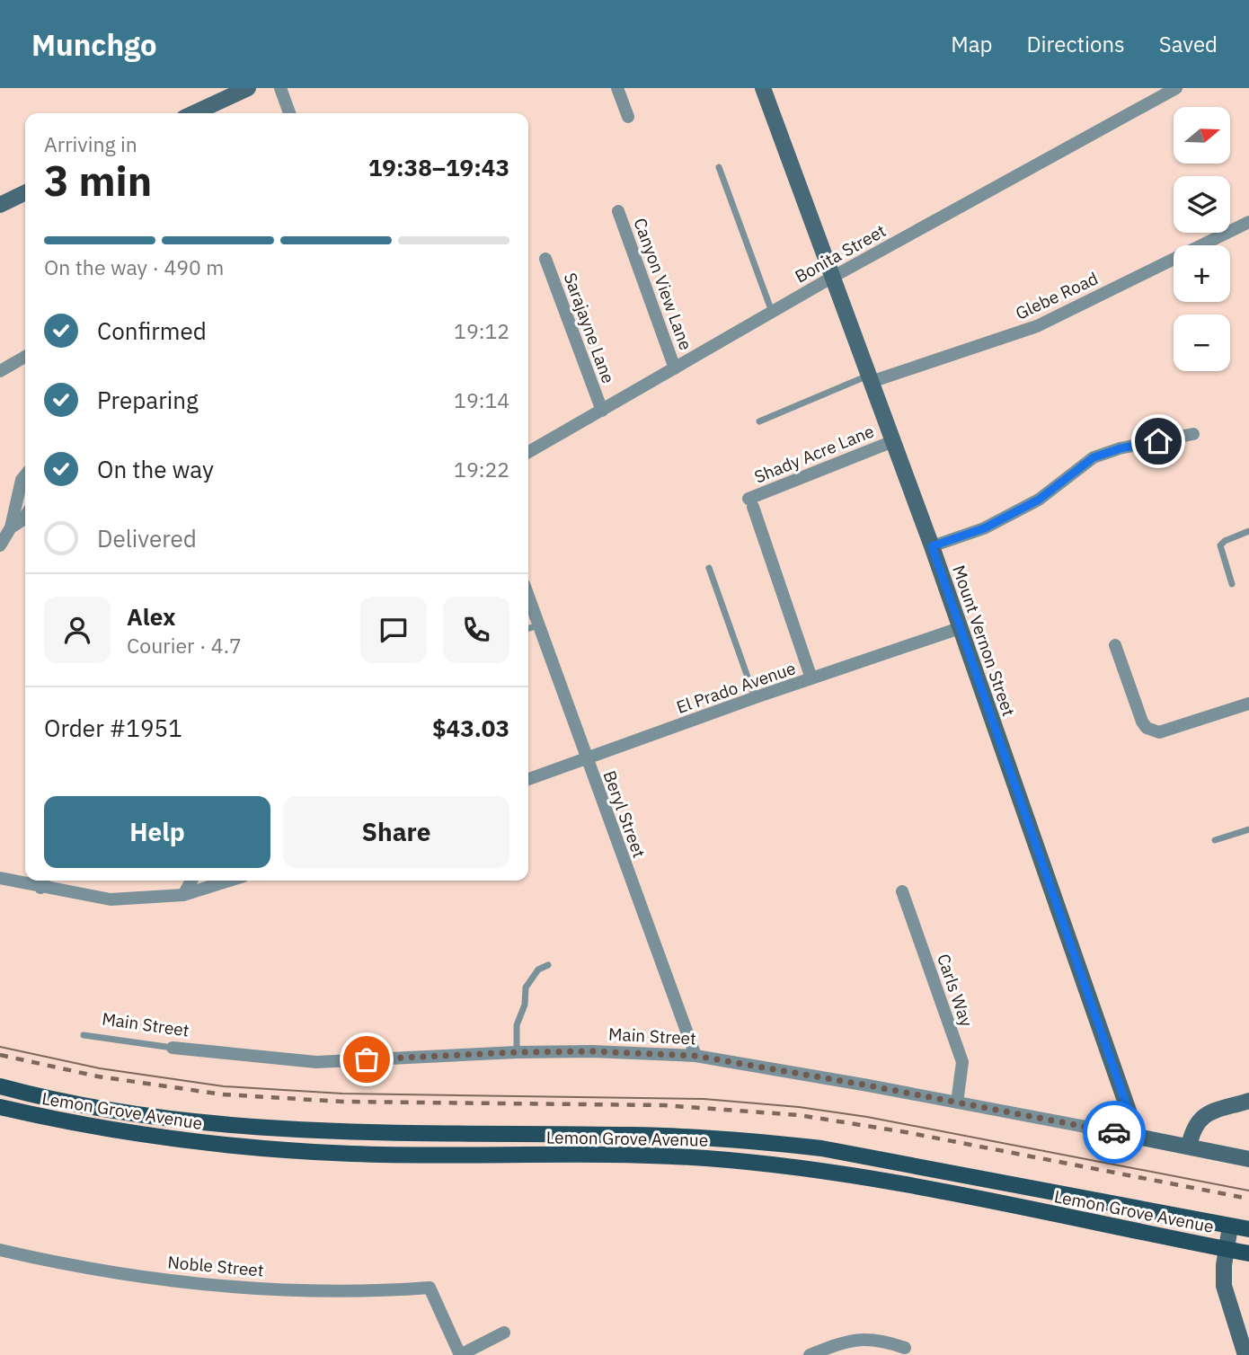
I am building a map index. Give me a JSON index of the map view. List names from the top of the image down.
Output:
{
  "streets": {
    "main road": ["Lemon Grove Avenue"],
    "street": [
      "Bonita Street",
      "Canyon View Lane",
      "Glebe Road",
      "Sarajayne Lane",
      "Shady Acre Lane",
      "Mount Vernon Street",
      "El Prado Avenue",
      "Beryl Street",
      "Carls Way",
      "Main Street",
      "Noble Street"
    ]
  },
  "crossings": [
    ["Bonita Street", "Canyon View Lane"],
    ["Bonita Street", "Sarajayne Lane"],
    ["Bonita Street", "Mount Vernon Street"],
    ["Glebe Road", "Mount Vernon Street"],
    ["Shady Acre Lane", "Mount Vernon Street"],
    ["Shady Acre Lane", "El Prado Avenue"],
    ["Mount Vernon Street", "El Prado Avenue"],
    ["Mount Vernon Street", "Main Street"],
    ["El Prado Avenue", "Beryl Street"],
    ["Beryl Street", "Main Street"],
    ["Carls Way", "Main Street"]
  ],
  "north": "right",
  "page": {
    "header": "Munchgo",
    "nav": ["Map", "Directions", "Saved"],
    "map_buttons": ["+", "−"],
    "heading": ["3 min", "Arriving in", "19:38–19:43"],
    "panel": [
      "Alex",
      "Courier · 4.7",
      "Order #1951",
      "$43.03"
    ],
    "bar": "On the way · 490 m",
    "list": [
      ["Confirmed", "19:12"],
      ["Preparing", "19:14"],
      ["On the way", "19:22"],
      "Delivered"
    ],
    "buttons": ["Help", "Share"]
  }
}
